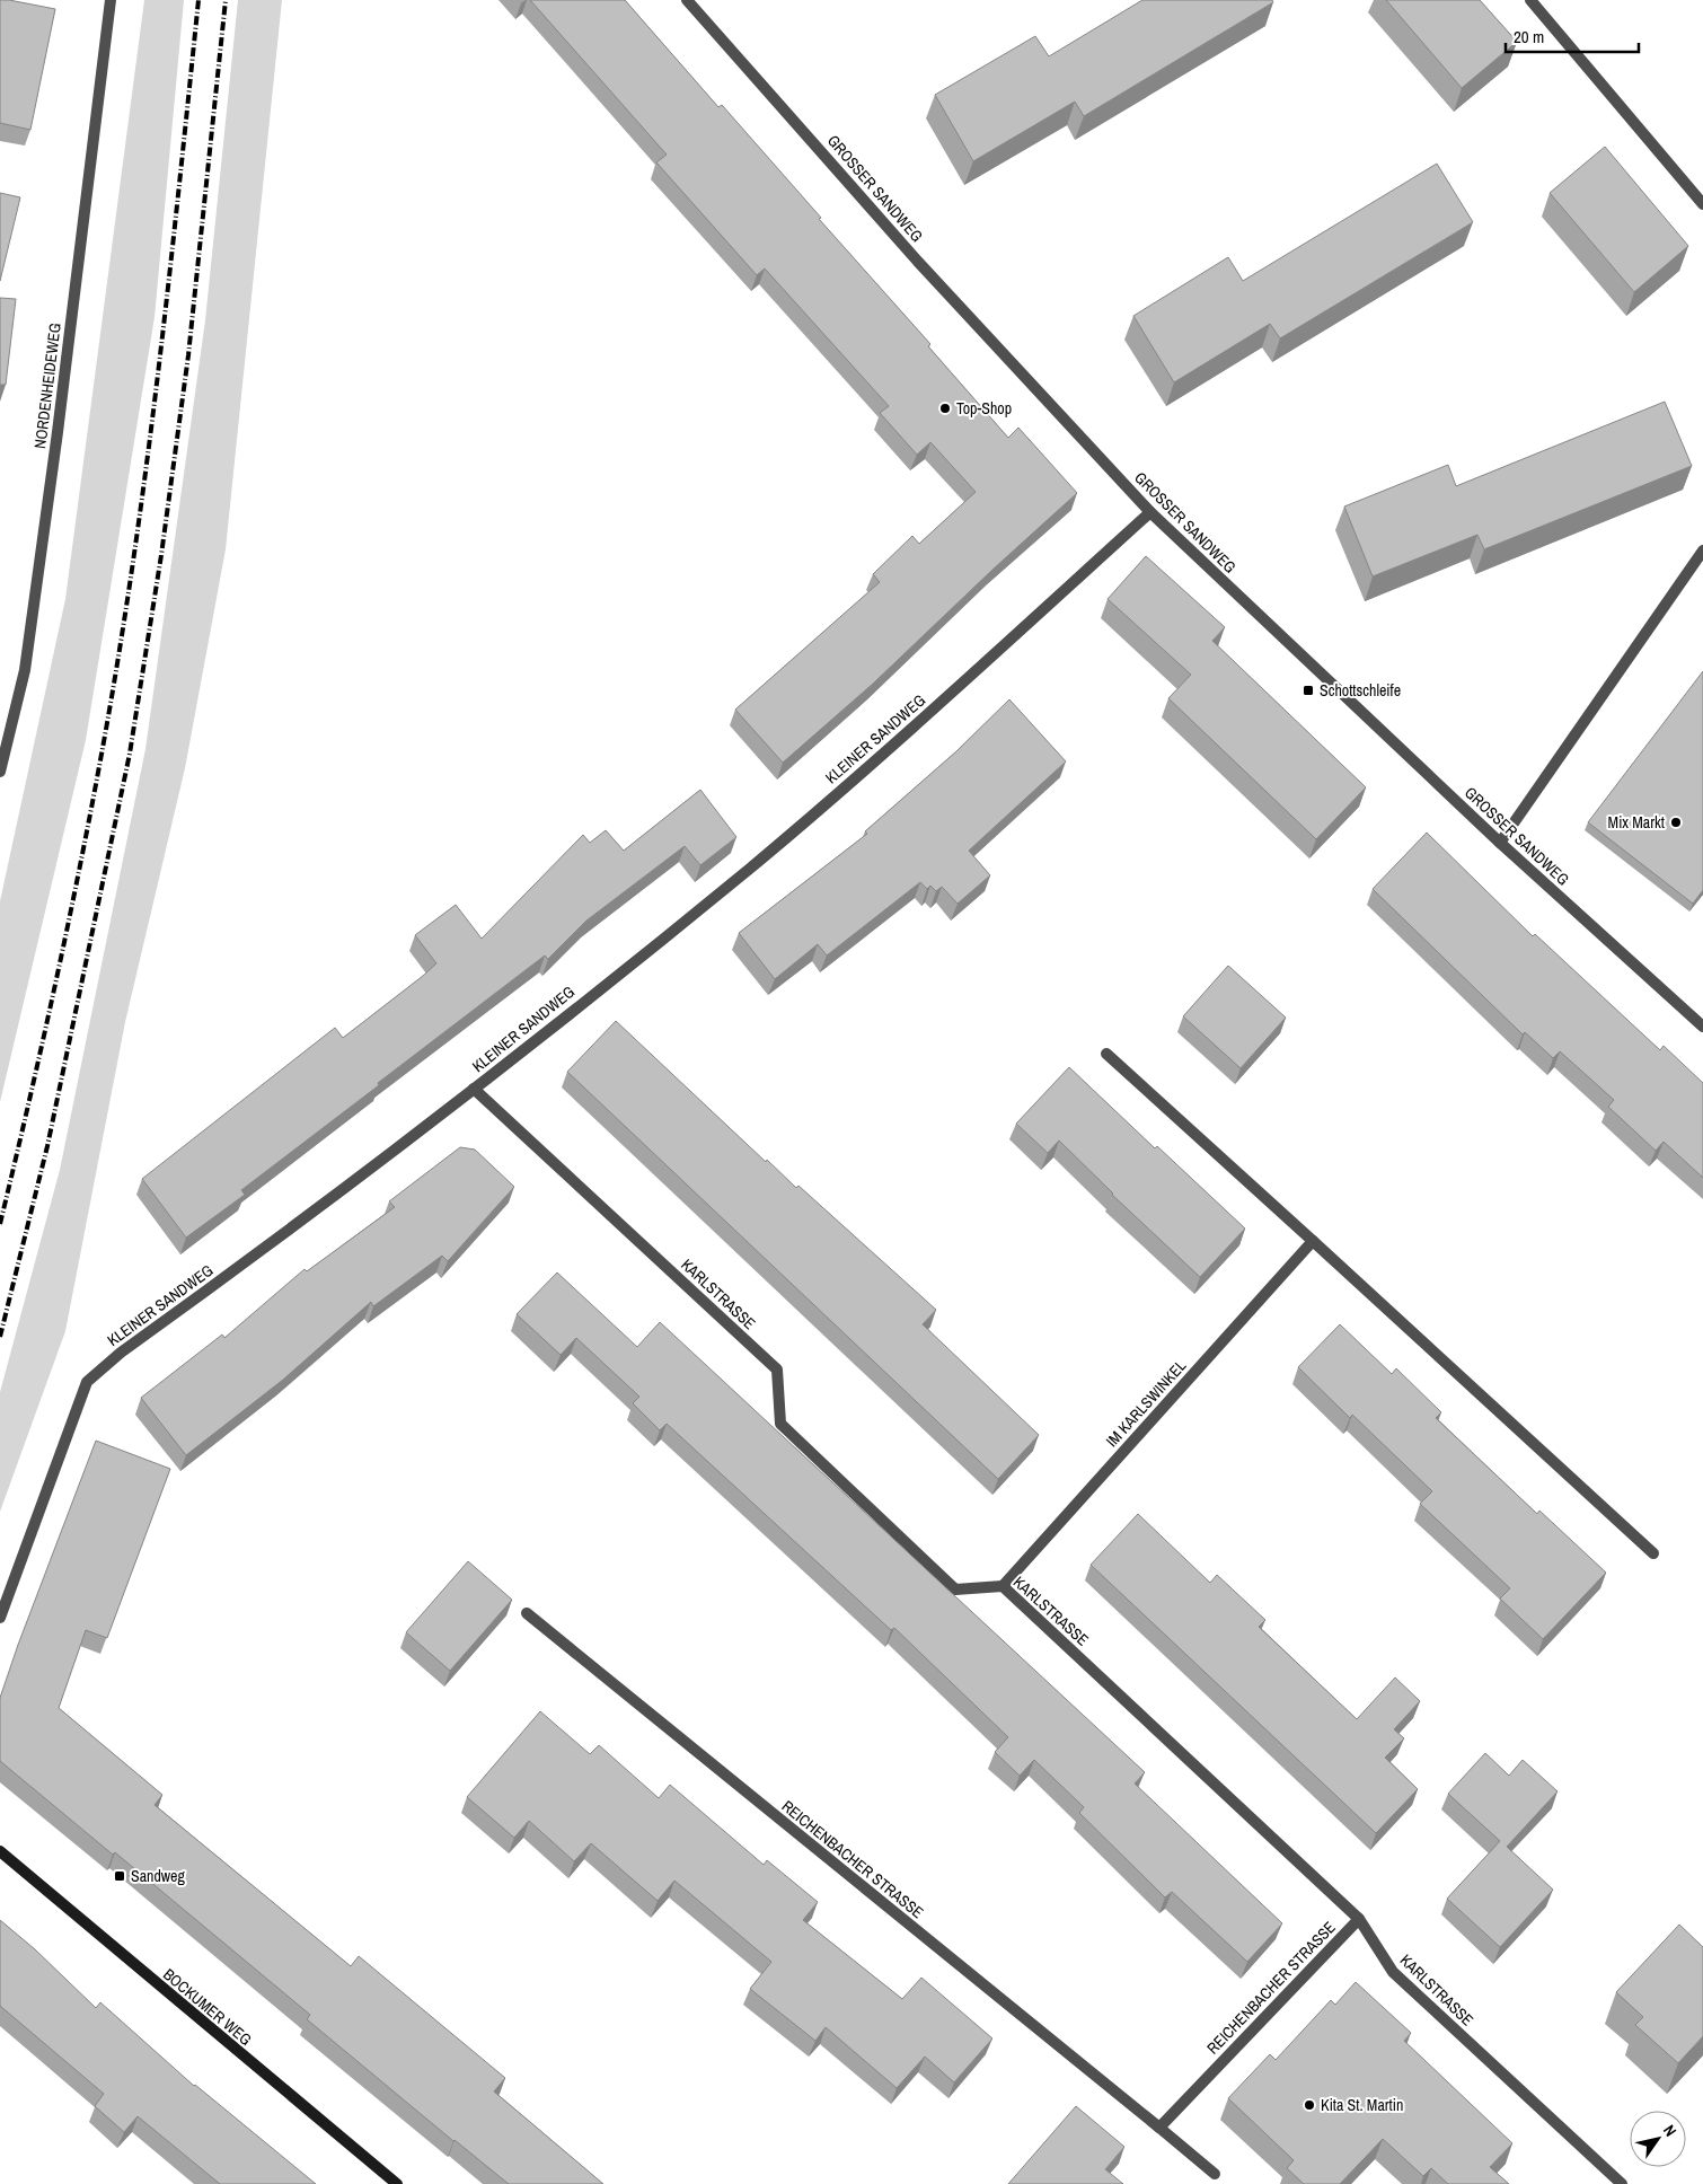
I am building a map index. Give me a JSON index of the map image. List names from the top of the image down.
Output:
{
  "streets": {
    "main road": ["BOCKUMER WEG"],
    "street": [
      "GROSSER SANDWEG",
      "NORDENHEIDEWEG",
      "KLEINER SANDWEG",
      "KARLSTRASSE",
      "IM KARLSWINKEL",
      "REICHENBACHER STRASSE"
    ]
  },
  "crossings": [
    ["GROSSER SANDWEG", "KLEINER SANDWEG"],
    ["KLEINER SANDWEG", "KARLSTRASSE"],
    ["KARLSTRASSE", "IM KARLSWINKEL"],
    ["KARLSTRASSE", "REICHENBACHER STRASSE"]
  ],
  "places": {
    "other": ["Top-Shop", "Mix Markt", "Kita St. Martin"],
    "transit": ["Schottschleife", "Sandweg"]
  },
  "scale_bar": "20 m",
  "north": "top right"
}
